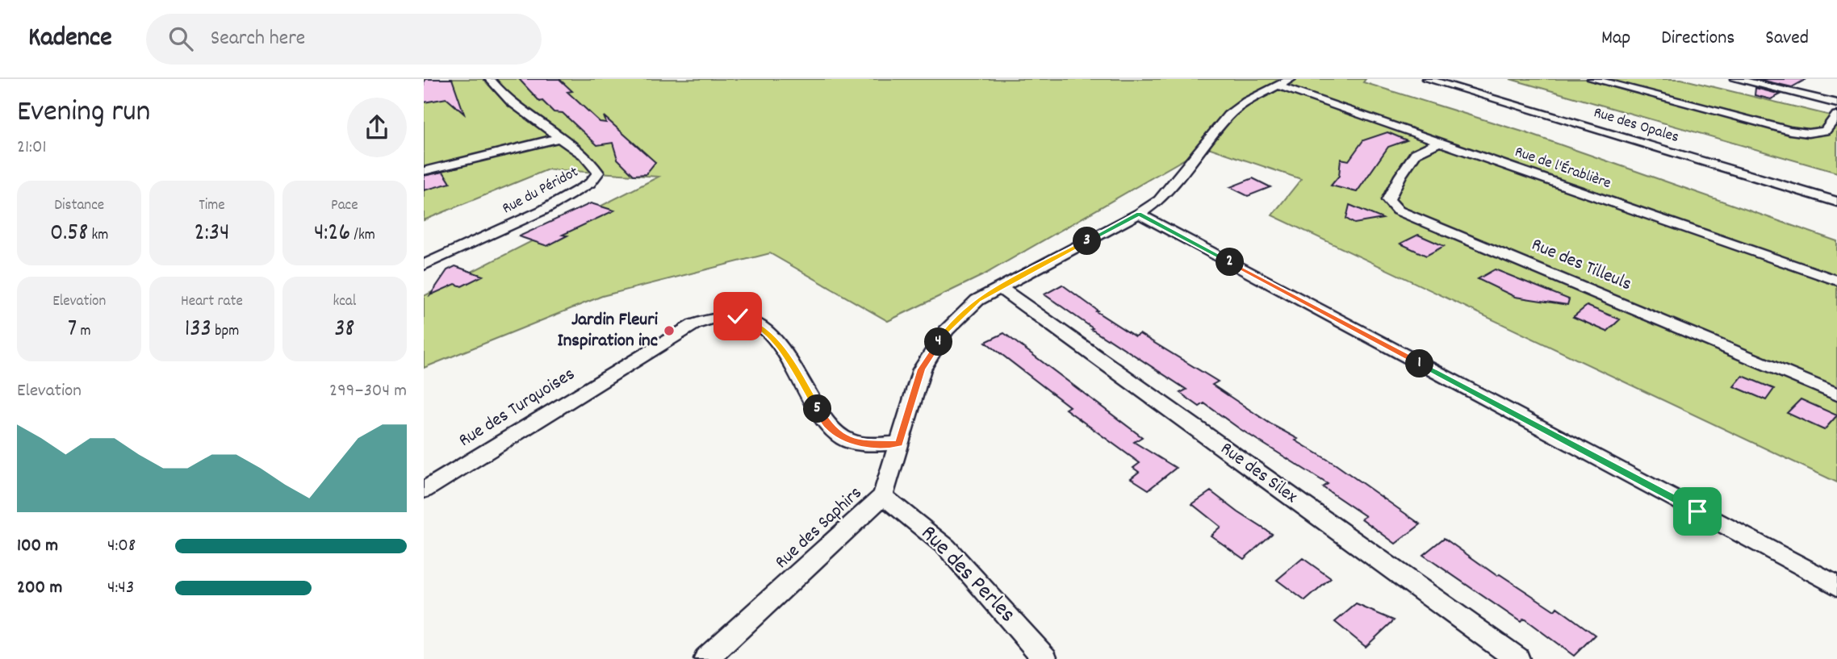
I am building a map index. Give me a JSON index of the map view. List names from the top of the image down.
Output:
{
  "streets": {
    "street": [
      "Rue des Opales",
      "Rue de l'Érablière",
      "Rue du Péridot",
      "Rue des Tilleuls",
      "Rue des Turquoises",
      "Rue des Silex",
      "Rue des Saphirs",
      "Rue des Perles"
    ]
  },
  "crossings": [
    ["Rue de l'Érablière", "Rue des Tilleuls"],
    ["Rue de l'Érablière", "Rue des Saphirs"],
    ["Rue des Turquoises", "Rue des Saphirs"],
    ["Rue des Silex", "Rue des Saphirs"],
    ["Rue des Saphirs", "Rue des Perles"]
  ],
  "places": ["Jardin Fleuri Inspiration inc"],
  "page": {
    "header": "Kadence",
    "search": "Search here",
    "nav": ["Map", "Directions", "Saved"],
    "heading": ["Evening run", "21:01"],
    "stats": [
      ["Distance", "0.58 km"],
      ["Time", "2:34"],
      ["Pace", "4:26 /km"],
      ["Elevation", "7 m"],
      ["Heart rate", "133 bpm"],
      ["kcal", "38"]
    ],
    "pins": [
      "3",
      "2",
      "4",
      "1",
      "5"
    ],
    "chart": ["Elevation", "299–304 m"],
    "list": [
      {
        "name": "100 m",
        "note": "4:08"
      },
      {
        "name": "200 m",
        "note": "4:43"
      }
    ]
  }
}
